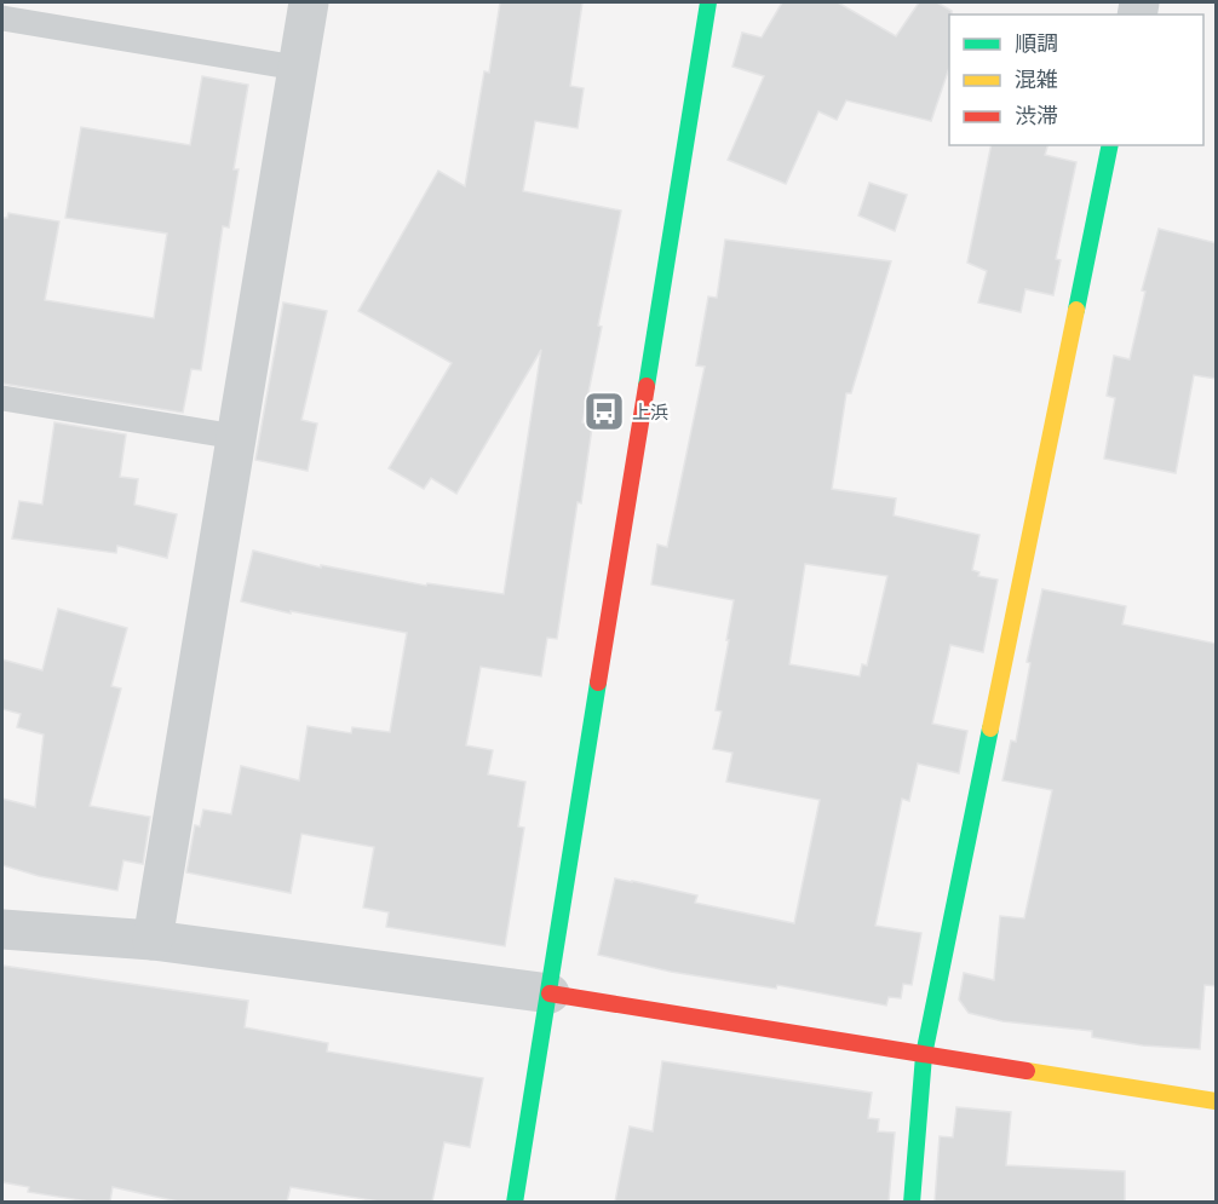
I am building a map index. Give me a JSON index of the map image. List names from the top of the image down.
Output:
{
  "places": {
    "bus stop": ["上浜"]
  },
  "legend": ["順調", "混雑", "渋滞"]
}
